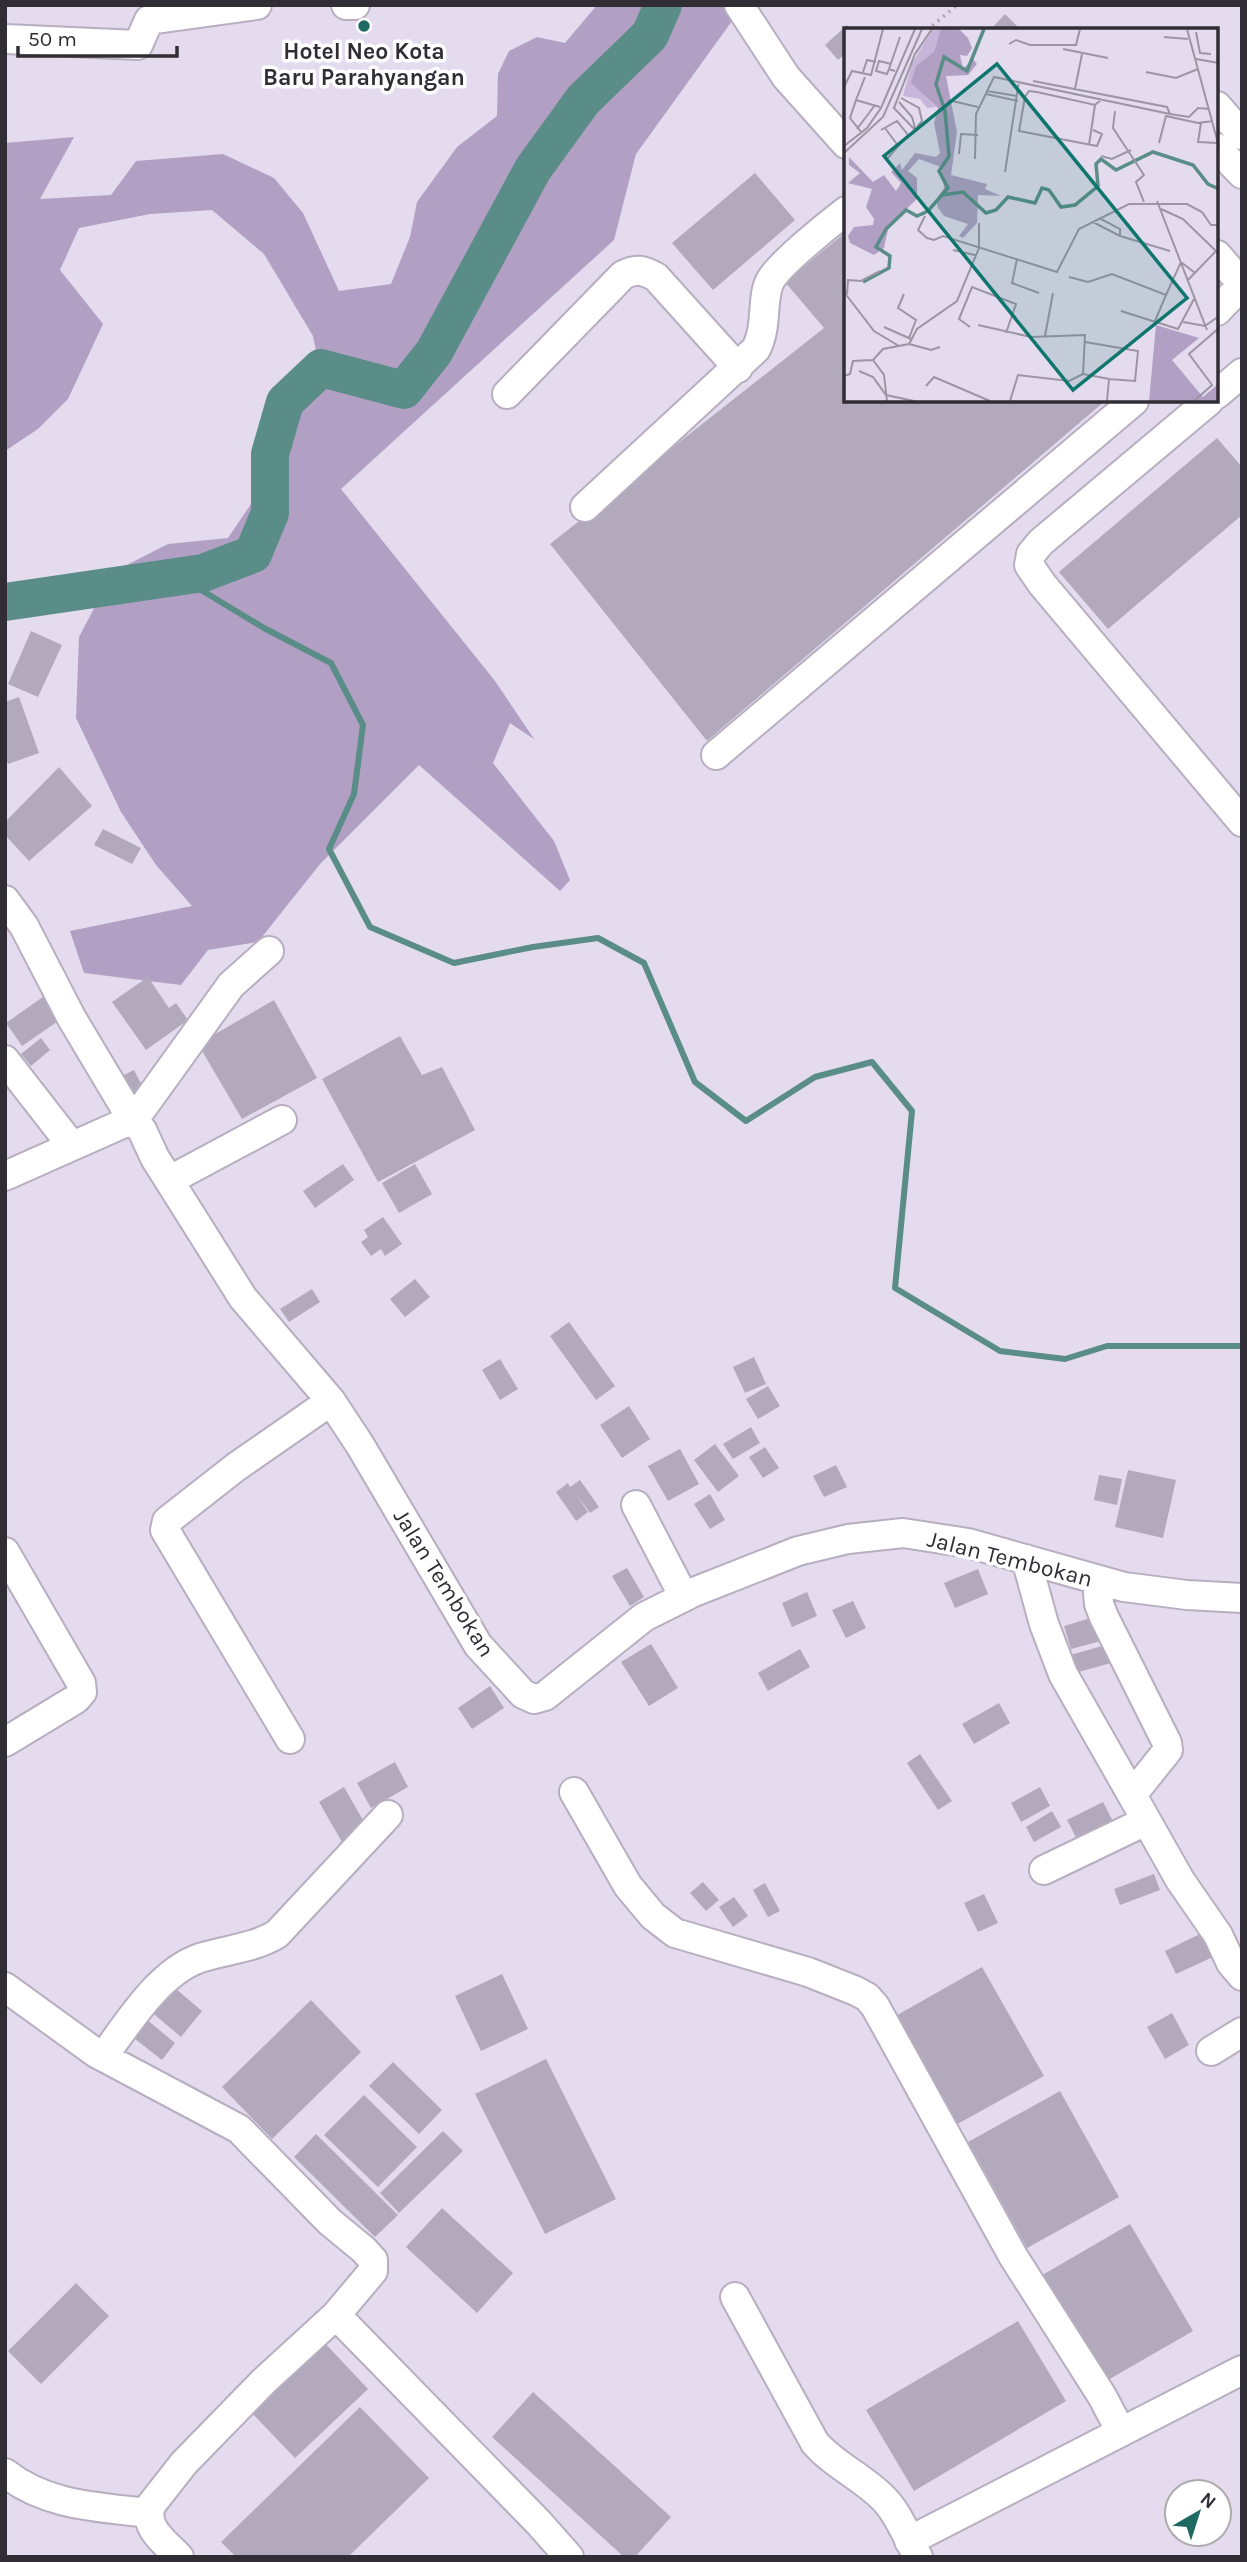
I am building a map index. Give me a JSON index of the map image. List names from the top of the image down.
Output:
{
  "streets": {
    "street": ["Jalan Tembokan"]
  },
  "places": ["Hotel Neo Kota Baru Parahyangan"],
  "scale_bar": "50 m",
  "north": "top right"
}
